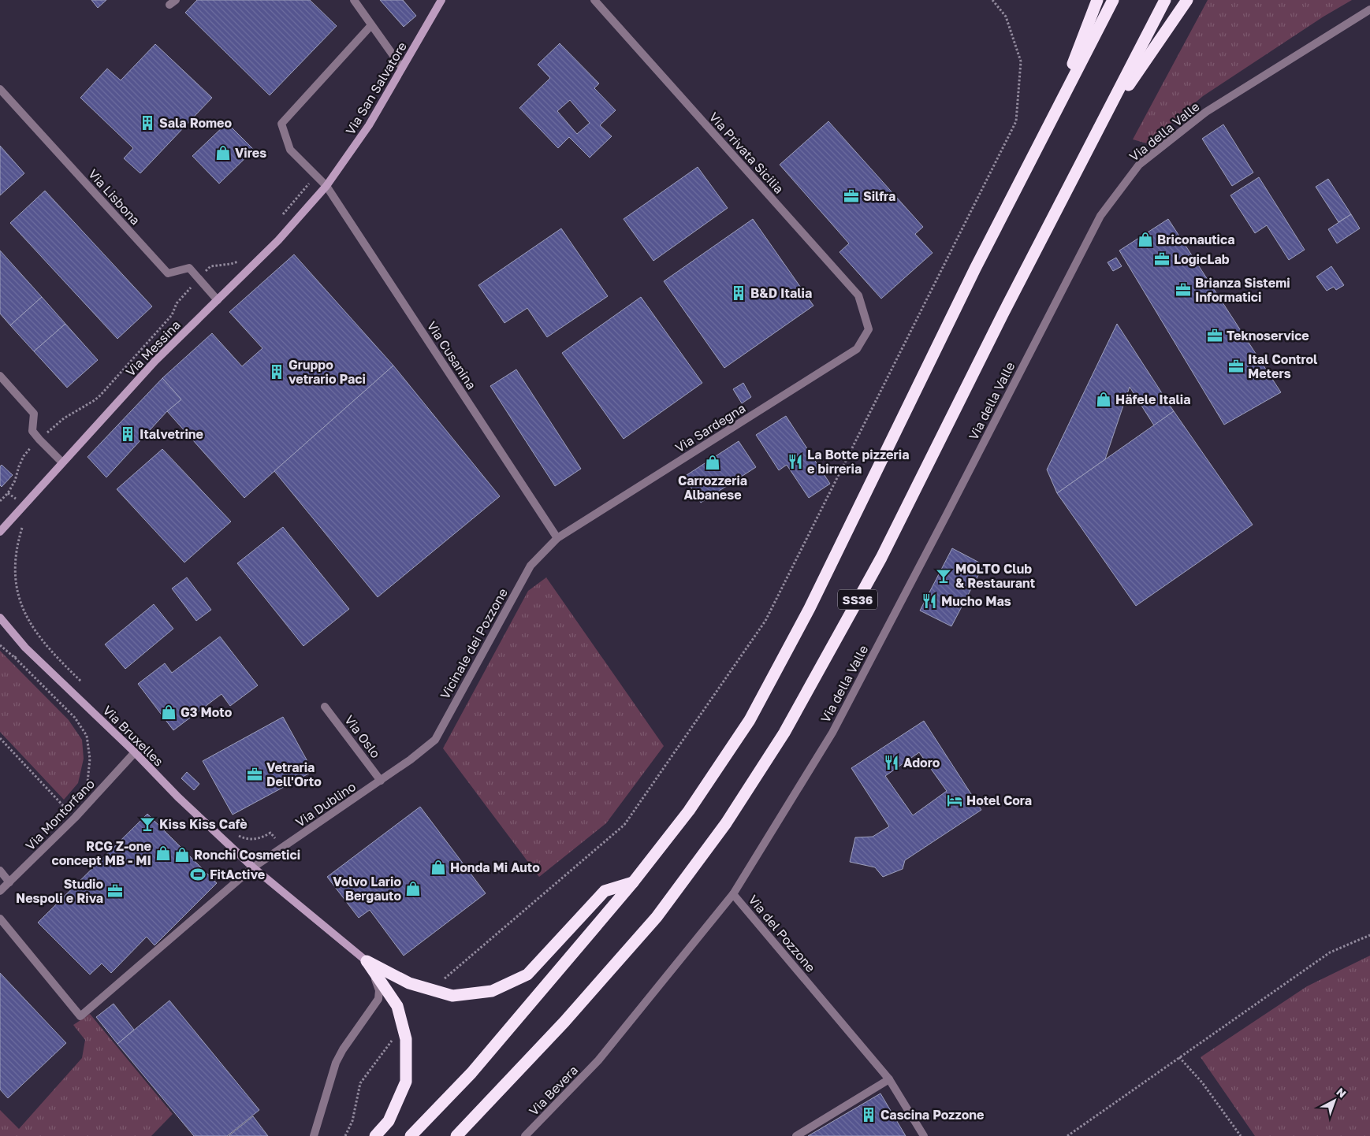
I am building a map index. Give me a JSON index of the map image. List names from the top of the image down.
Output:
{
  "streets": {
    "highway": ["SS36"],
    "street": [
      "Via San Salvatore",
      "Via della Valle",
      "Via Privata Sicilia",
      "Via Lisbona",
      "Via Messina",
      "Via Cusanina",
      "Via Sardegna",
      "Vicinale dei Pozzone",
      "Via Bruxelles",
      "Via Oslo",
      "Via Dublino",
      "Via Montorfano",
      "Via del Pozzone",
      "Via Bevera"
    ]
  },
  "crossings": [
    ["Via San Salvatore", "Via Messina"],
    ["Via San Salvatore", "Via Cusanina"],
    ["Via della Valle", "Via del Pozzone"],
    ["Via Privata Sicilia", "Via Sardegna"],
    ["Via Lisbona", "Via Messina"],
    ["Via Messina", "Via Cusanina"],
    ["Via Cusanina", "Via Sardegna"],
    ["Via Cusanina", "Vicinale dei Pozzone"],
    ["Via Sardegna", "Vicinale dei Pozzone"],
    ["Vicinale dei Pozzone", "Via Dublino"],
    ["Via Bruxelles", "Via Dublino"],
    ["Via Bruxelles", "Via Montorfano"],
    ["Via Oslo", "Via Dublino"],
    ["Via del Pozzone", "Via Bevera"]
  ],
  "places": {
    "building": [
      "Sala Romeo",
      "B&D Italia",
      "Gruppo vetrario Paci",
      "Italvetrine",
      "Cascina Pozzone"
    ],
    "shop": [
      "Vires",
      "Briconautica",
      "Häfele Italia",
      "Carrozzeria Albanese",
      "G3 Moto",
      "RCG Z-one concept MB - MI",
      "Ronchi Cosmetici",
      "Honda Mi Auto",
      "Volvo Lario Bergauto"
    ],
    "office": [
      "Silfra",
      "LogicLab",
      "Brianza Sistemi Informatici",
      "Teknoservice",
      "Ital Control Meters",
      "Vetraria Dell'Orto",
      "Studio Nespoli e Riva"
    ],
    "restaurant": ["La Botte pizzeria e birreria", "Mucho Mas", "Adoro"],
    "bar": ["MOLTO Club & Restaurant", "Kiss Kiss Cafè"],
    "hotel": ["Hotel Cora"],
    "sports": ["FitActive"]
  },
  "north": "top right"
}
